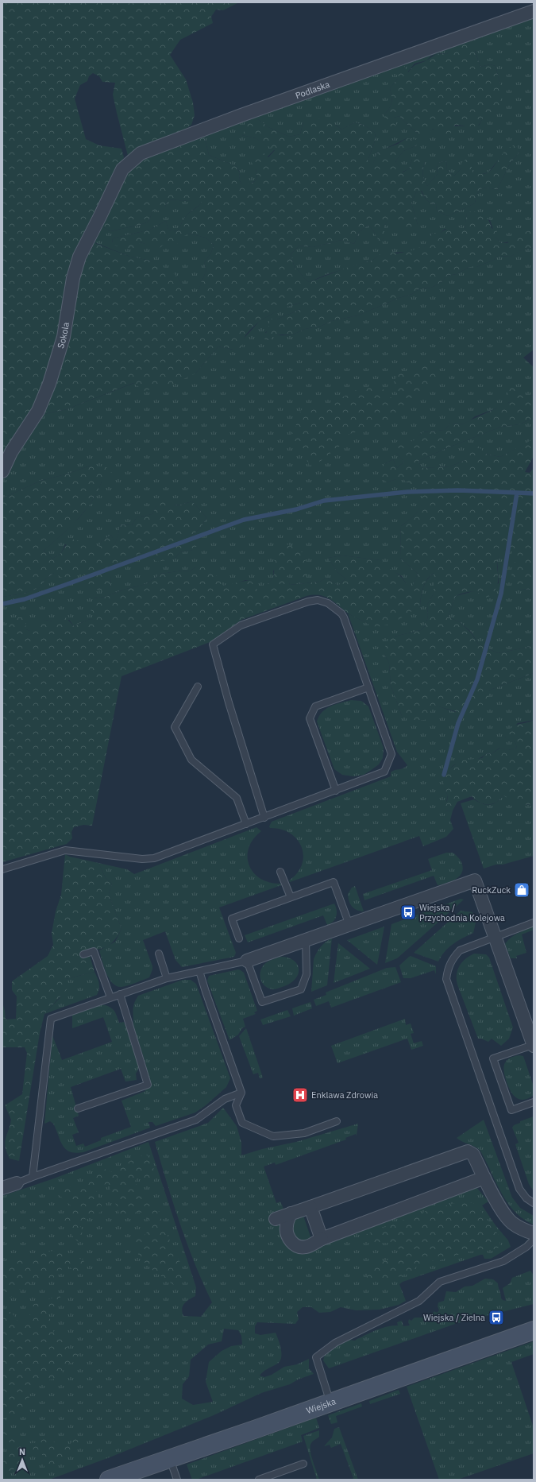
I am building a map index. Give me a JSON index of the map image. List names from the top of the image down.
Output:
{
  "streets": {
    "street": ["Podlaska", "Sokola", "Wiejska"]
  },
  "crossings": [
    ["Podlaska", "Sokola"]
  ],
  "places": {
    "shop": ["RuckZuck"],
    "bus stop": ["Wiejska / Przychodnia Kolejowa", "Wiejska / Zielna"],
    "hospital": ["Enklawa Zdrowia"]
  },
  "north": "top"
}
